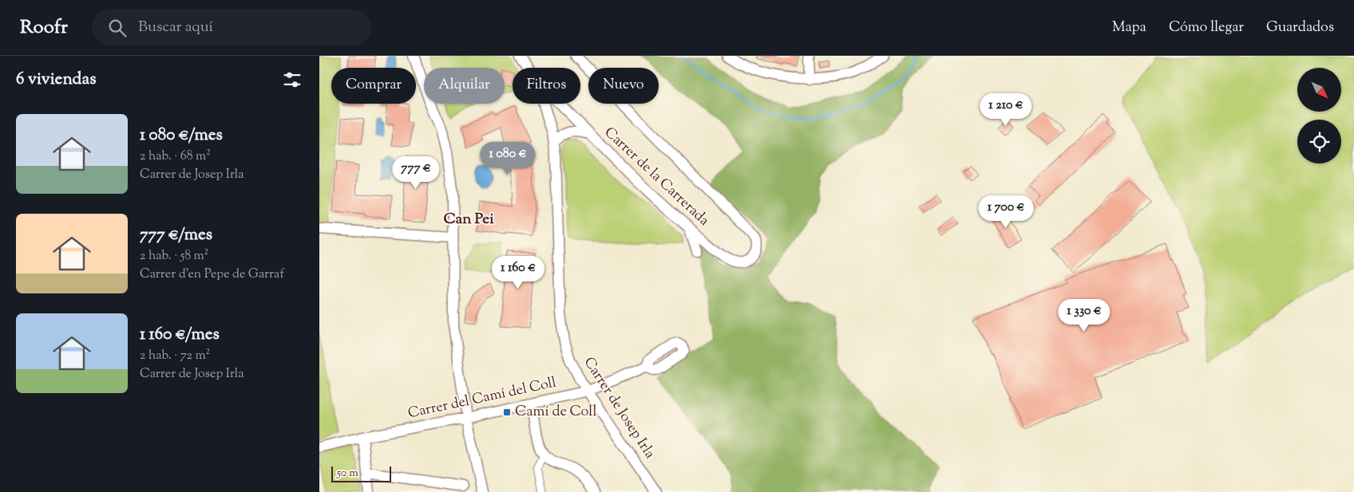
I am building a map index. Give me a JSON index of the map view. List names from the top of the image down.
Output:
{
  "streets": {
    "street": ["Carrer de la Carrerada", "Carrer del Camí del Coll", "Carrer de Josep Irla"]
  },
  "crossings": [
    ["Carrer de la Carrerada", "Carrer de Josep Irla"],
    ["Carrer del Camí del Coll", "Carrer de Josep Irla"]
  ],
  "districts": ["Can Pei"],
  "places": {
    "transit": ["Camí de Coll"]
  },
  "scale_bar": "50 m",
  "north": "bottom right",
  "page": {
    "header": "Roofr",
    "search": "Buscar aquí",
    "nav": ["Mapa", "Cómo llegar", "Guardados"],
    "heading": "6 viviendas",
    "chip": [
      "Comprar",
      "Alquilar",
      "Filtros",
      "Nuevo"
    ],
    "price": [
      "1 210 €",
      "1 080 €",
      "777 €",
      "1 700 €",
      "1 160 €",
      "1 330 €"
    ],
    "list": [
      {
        "name": "1 080 €/mes",
        "note": "2 hab. · 68 m² · Carrer de Josep Irla"
      },
      {
        "name": "777 €/mes",
        "note": "2 hab. · 58 m² · Carrer d'en Pepe de Garraf"
      },
      {
        "name": "1 160 €/mes",
        "note": "2 hab. · 72 m² · Carrer de Josep Irla"
      }
    ],
    "scale": "50 m"
  }
}
